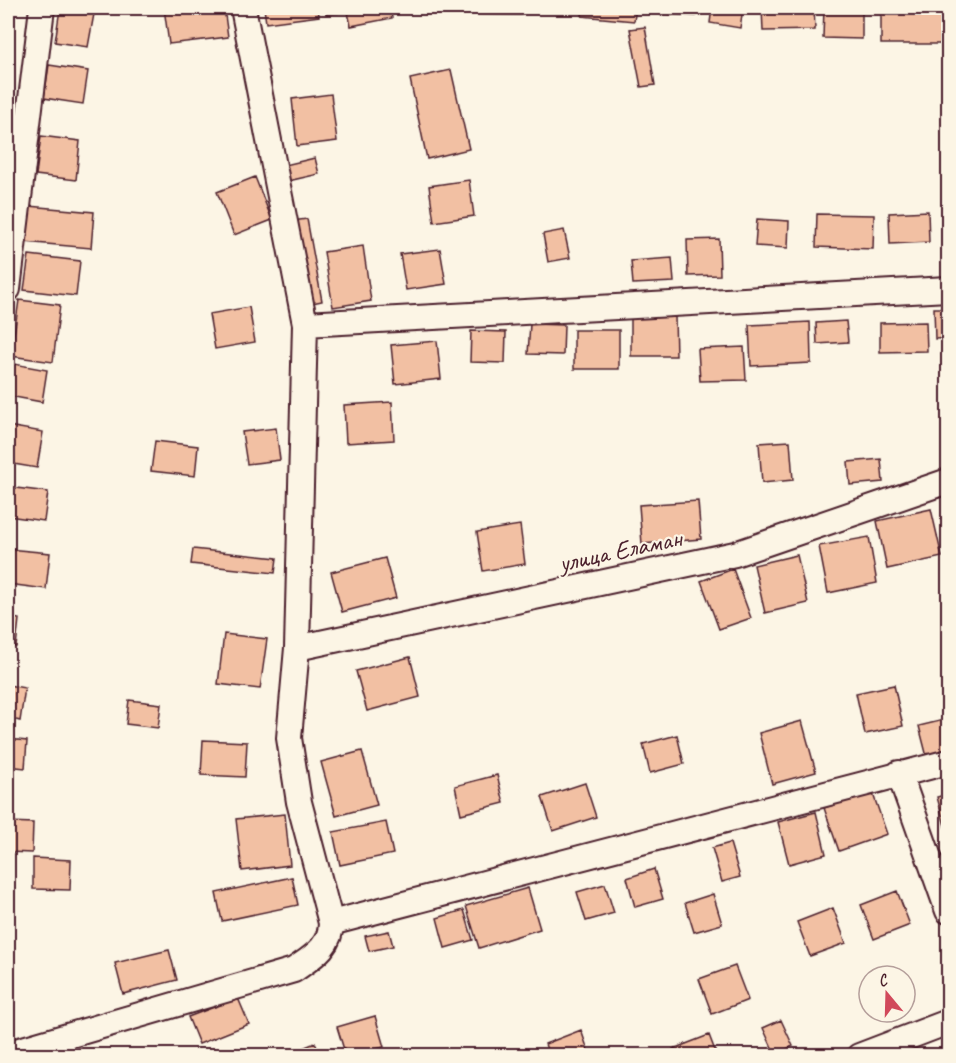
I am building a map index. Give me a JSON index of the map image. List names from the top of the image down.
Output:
{
  "streets": {
    "street": ["улица Еламан"]
  },
  "north": "top"
}
